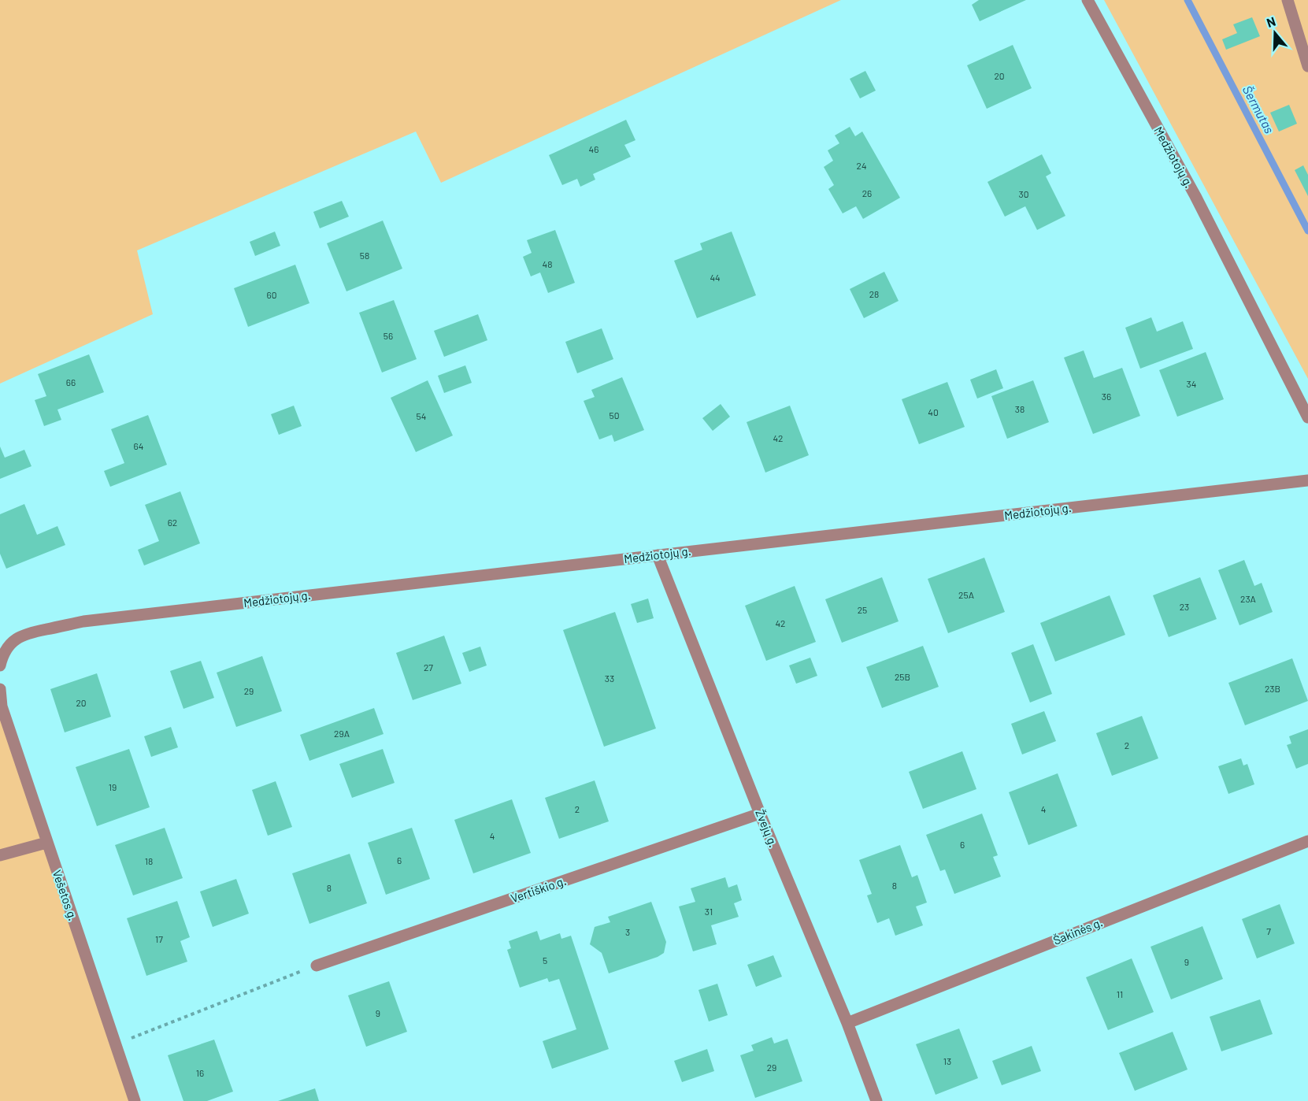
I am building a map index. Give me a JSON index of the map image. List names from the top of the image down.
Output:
{
  "streets": {
    "street": [
      "Medžiotojų g.",
      "Žvejų g.",
      "Vertiškio g.",
      "Vešetos g.",
      "Šakinės g."
    ]
  },
  "crossings": [
    ["Medžiotojų g.", "Žvejų g."],
    ["Žvejų g.", "Vertiškio g."],
    ["Žvejų g.", "Šakinės g."]
  ],
  "water": ["Šermutas"],
  "house_numbers": [
    "20",
    "46",
    "24",
    "26",
    "30",
    "58",
    "48",
    "44",
    "28",
    "60",
    "56",
    "66",
    "34",
    "36",
    "38",
    "40",
    "50",
    "54",
    "42",
    "64",
    "62",
    "25A",
    "23A",
    "23",
    "25",
    "42",
    "27",
    "25B",
    "33",
    "23B",
    "29",
    "20",
    "29A",
    "2",
    "19",
    "2",
    "4",
    "4",
    "6",
    "6",
    "18",
    "8",
    "8",
    "31",
    "7",
    "3",
    "17",
    "5",
    "9",
    "11",
    "9",
    "13",
    "29",
    "16"
  ],
  "north": "top"
}
